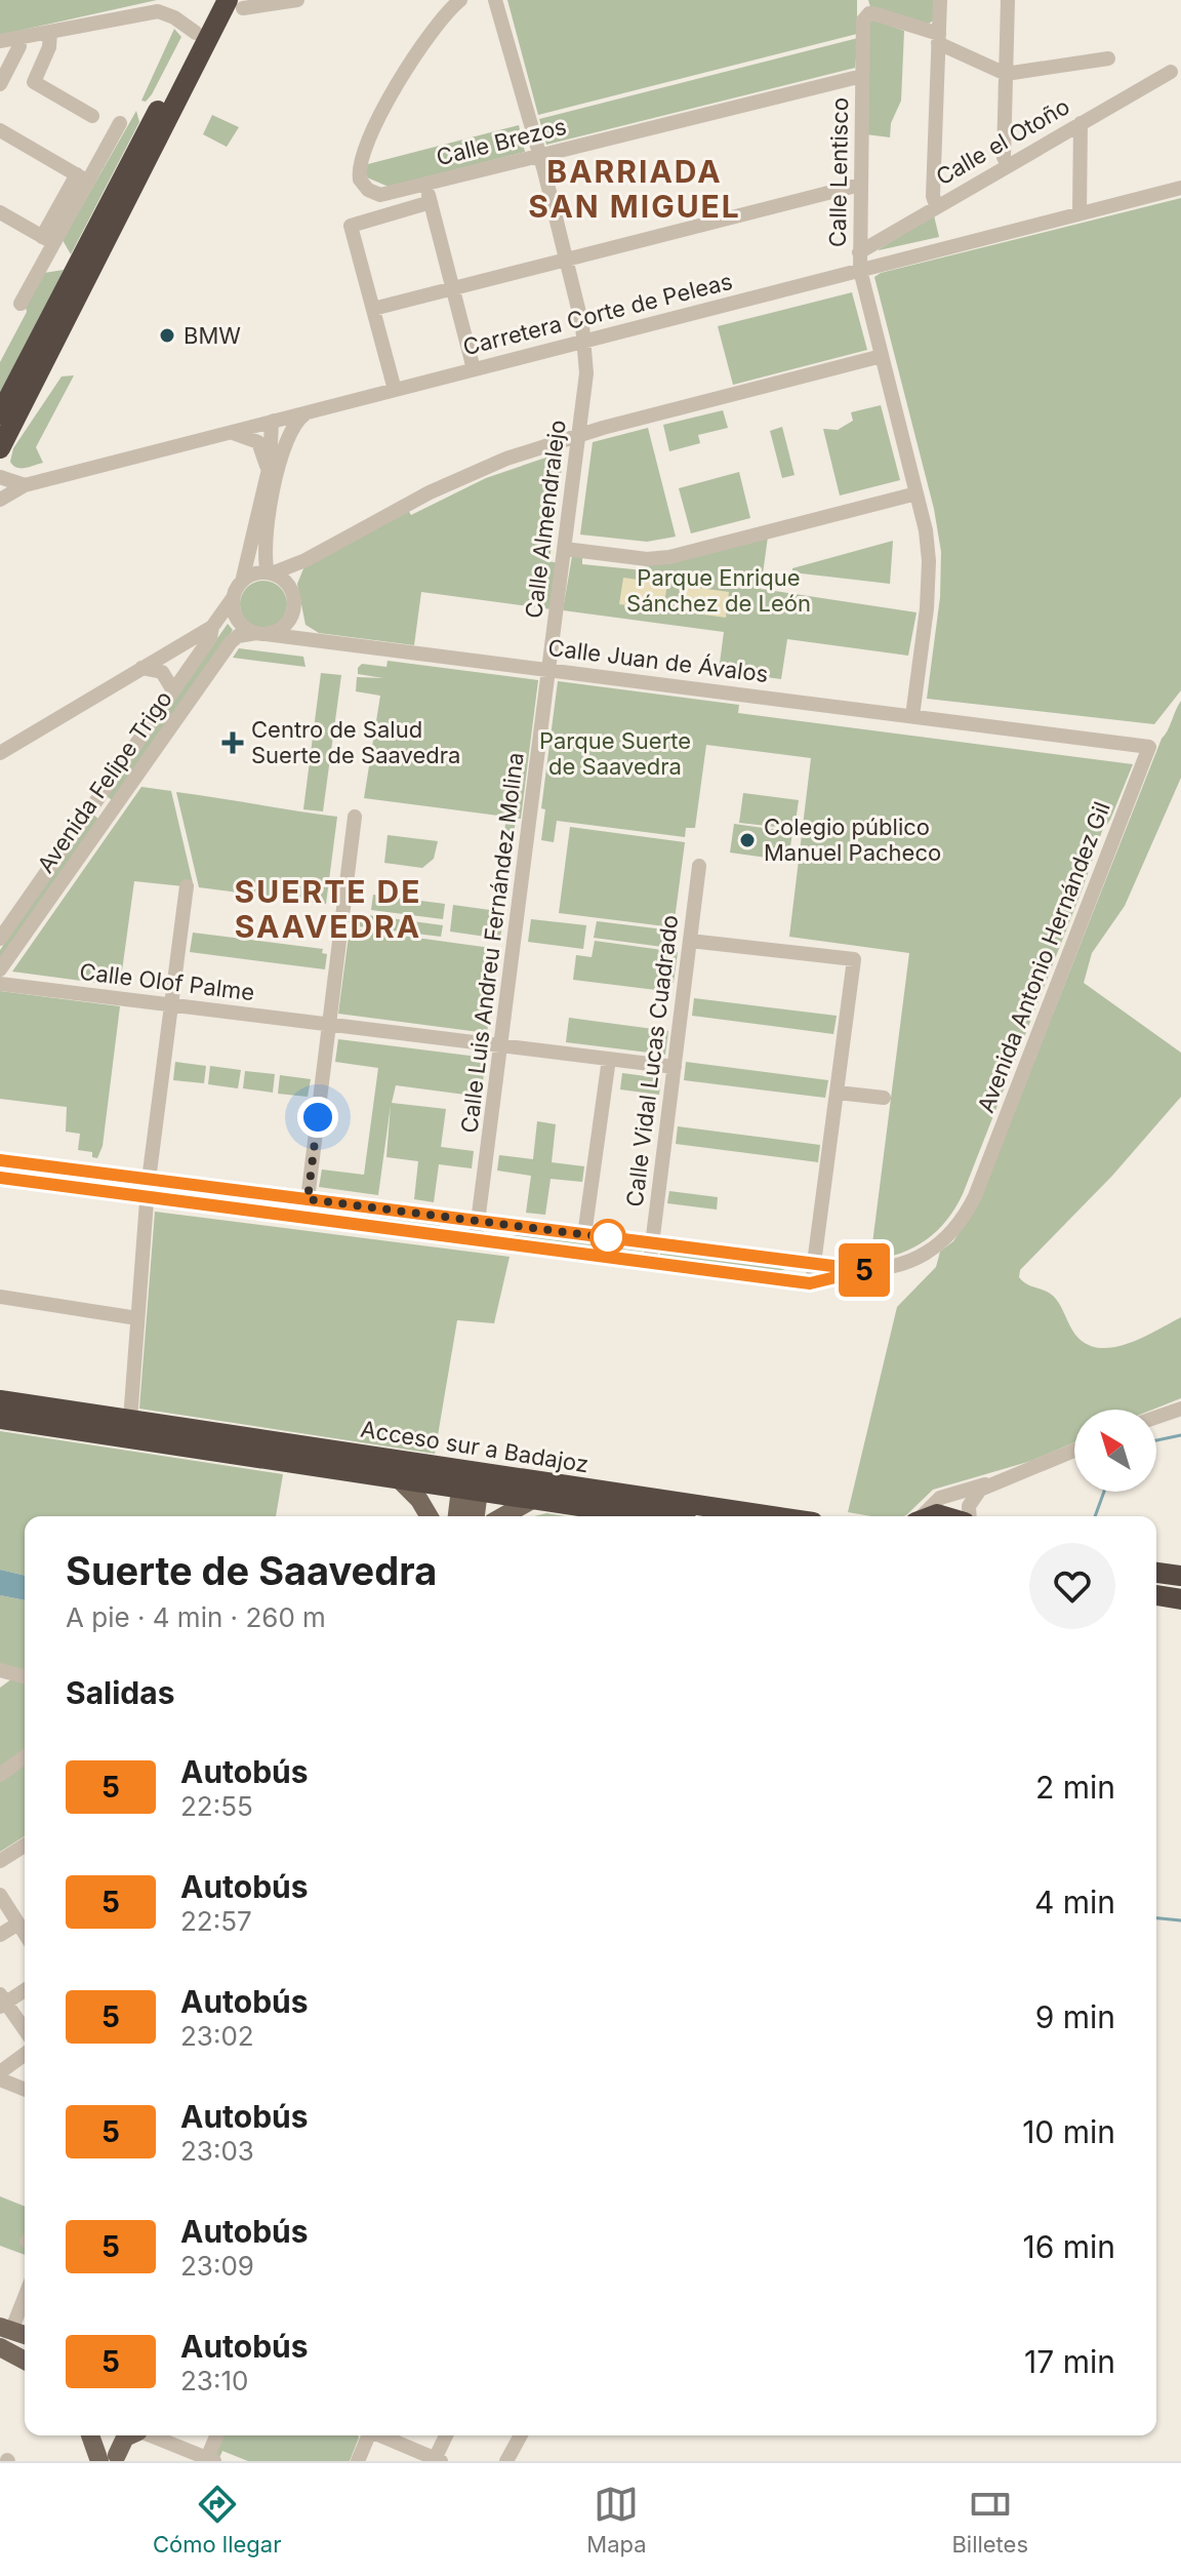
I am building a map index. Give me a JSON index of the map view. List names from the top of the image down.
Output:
{
  "streets": {
    "highway": ["Acceso sur a Badajoz"],
    "street": [
      "Calle Brezos",
      "Calle el Otoño",
      "Calle Lentisco",
      "Carretera Corte de Peleas",
      "Calle Almendralejo",
      "Calle Juan de Ávalos",
      "Avenida Felipe Trigo",
      "Calle Luis Andreu Fernández Molina",
      "Avenida Antonio Hernández Gil",
      "Calle Olof Palme",
      "Calle Vidal Lucas Cuadrado"
    ]
  },
  "crossings": [
    ["Calle Brezos", "Calle Lentisco"],
    ["Calle Brezos", "Calle Almendralejo"],
    ["Calle el Otoño", "Calle Lentisco"],
    ["Calle Lentisco", "Carretera Corte de Peleas"],
    ["Calle Lentisco", "Calle Juan de Ávalos"],
    ["Carretera Corte de Peleas", "Calle Almendralejo"],
    ["Calle Almendralejo", "Calle Juan de Ávalos"],
    ["Calle Almendralejo", "Calle Luis Andreu Fernández Molina"],
    ["Calle Juan de Ávalos", "Avenida Felipe Trigo"],
    ["Calle Juan de Ávalos", "Calle Luis Andreu Fernández Molina"],
    ["Calle Juan de Ávalos", "Avenida Antonio Hernández Gil"],
    ["Calle Luis Andreu Fernández Molina", "Avenida Antonio Hernández Gil"],
    ["Calle Luis Andreu Fernández Molina", "Calle Olof Palme"],
    ["Avenida Antonio Hernández Gil", "Calle Vidal Lucas Cuadrado"],
    ["Calle Olof Palme", "Calle Vidal Lucas Cuadrado"]
  ],
  "districts": ["BARRIADA SAN MIGUEL", "SUERTE DE SAAVEDRA"],
  "parks": ["Parque Enrique Sánchez de León", "Parque Suerte de Saavedra"],
  "places": {
    "other": ["BMW", "Colegio público Manuel Pacheco"],
    "health": ["Centro de Salud Suerte de Saavedra"]
  },
  "lines": ["bus line 5"],
  "north": "top left",
  "page": {
    "on_map": "5",
    "heading": [
      ["Suerte de Saavedra", "A pie · 4 min · 260 m"],
      "Salidas"
    ],
    "list": [
      {
        "mark": "5",
        "name": "Autobús",
        "note": "22:55",
        "value": "2 min"
      },
      {
        "mark": "5",
        "name": "Autobús",
        "note": "22:57",
        "value": "4 min"
      },
      {
        "mark": "5",
        "name": "Autobús",
        "note": "23:02",
        "value": "9 min"
      },
      {
        "mark": "5",
        "name": "Autobús",
        "note": "23:03",
        "value": "10 min"
      },
      {
        "mark": "5",
        "name": "Autobús",
        "note": "23:09",
        "value": "16 min"
      },
      {
        "mark": "5",
        "name": "Autobús",
        "note": "23:10",
        "value": "17 min"
      }
    ],
    "tabs": ["Cómo llegar", "Mapa", "Billetes"]
  }
}
